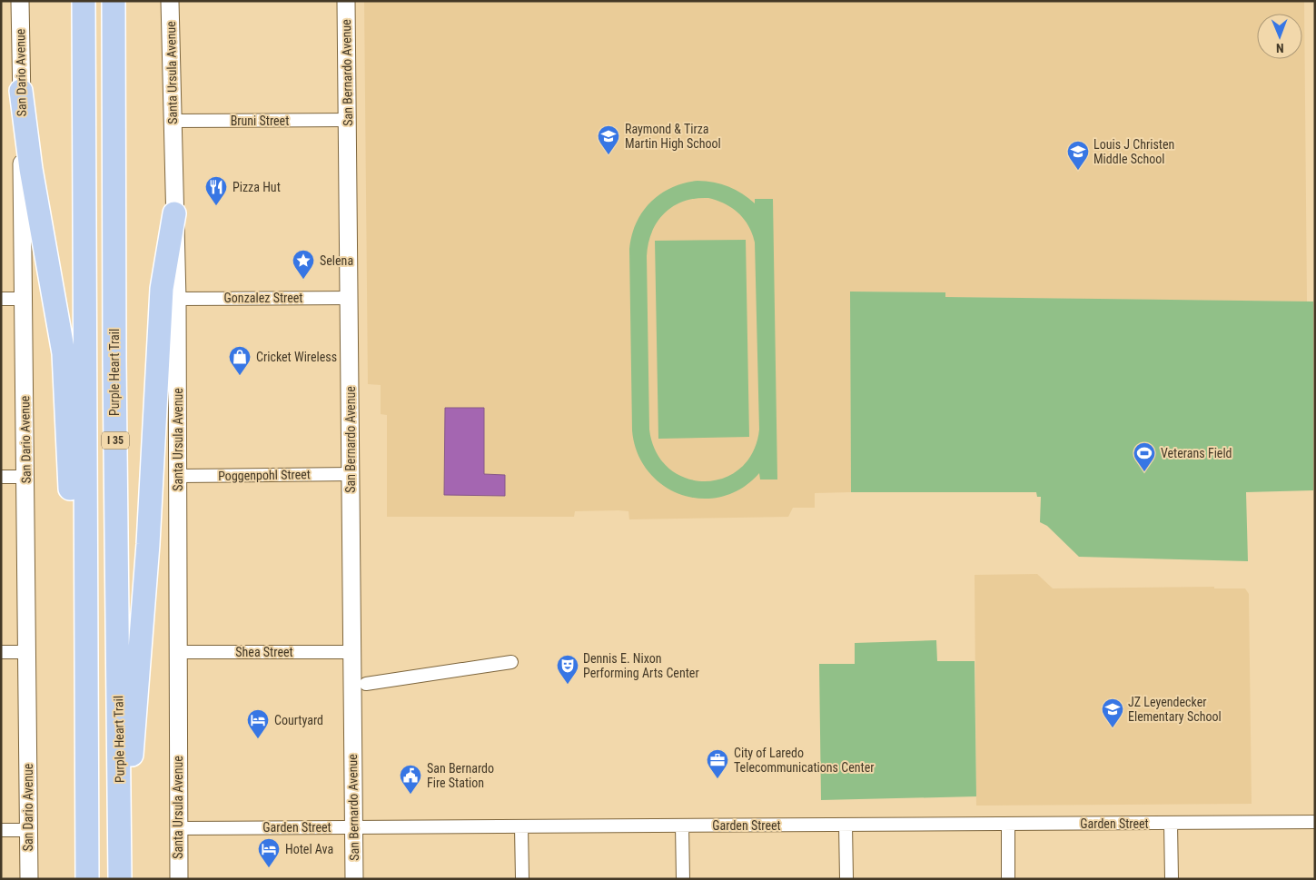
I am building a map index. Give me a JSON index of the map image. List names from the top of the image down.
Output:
{
  "streets": {
    "highway": ["Purple Heart Trail", "I 35"],
    "main road": ["San Dario Avenue", "Santa Ursula Avenue", "San Bernardo Avenue"],
    "street": [
      "Bruni Street",
      "Gonzalez Street",
      "Poggenpohl Street",
      "Shea Street",
      "Garden Street"
    ]
  },
  "crossings": [
    ["Santa Ursula Avenue", "Bruni Street"],
    ["Santa Ursula Avenue", "Gonzalez Street"],
    ["Santa Ursula Avenue", "Poggenpohl Street"],
    ["Santa Ursula Avenue", "Shea Street"],
    ["Santa Ursula Avenue", "Garden Street"],
    ["San Bernardo Avenue", "Bruni Street"],
    ["San Bernardo Avenue", "Gonzalez Street"],
    ["San Bernardo Avenue", "Poggenpohl Street"],
    ["San Bernardo Avenue", "Shea Street"],
    ["San Bernardo Avenue", "Garden Street"]
  ],
  "places": {
    "school or university": ["Raymond & Tirza Martin High School", "Louis J Christen Middle School", "JZ Leyendecker Elementary School"],
    "restaurant": ["Pizza Hut"],
    "place": ["Selena"],
    "shop": ["Cricket Wireless"],
    "sports": ["Veterans Field"],
    "theatre": ["Dennis E. Nixon Performing Arts Center"],
    "hotel": ["Courtyard", "Hotel Ava"],
    "office": ["City of Laredo Telecommunications Center"],
    "public building": ["San Bernardo Fire Station"]
  },
  "north": "bottom"
}
